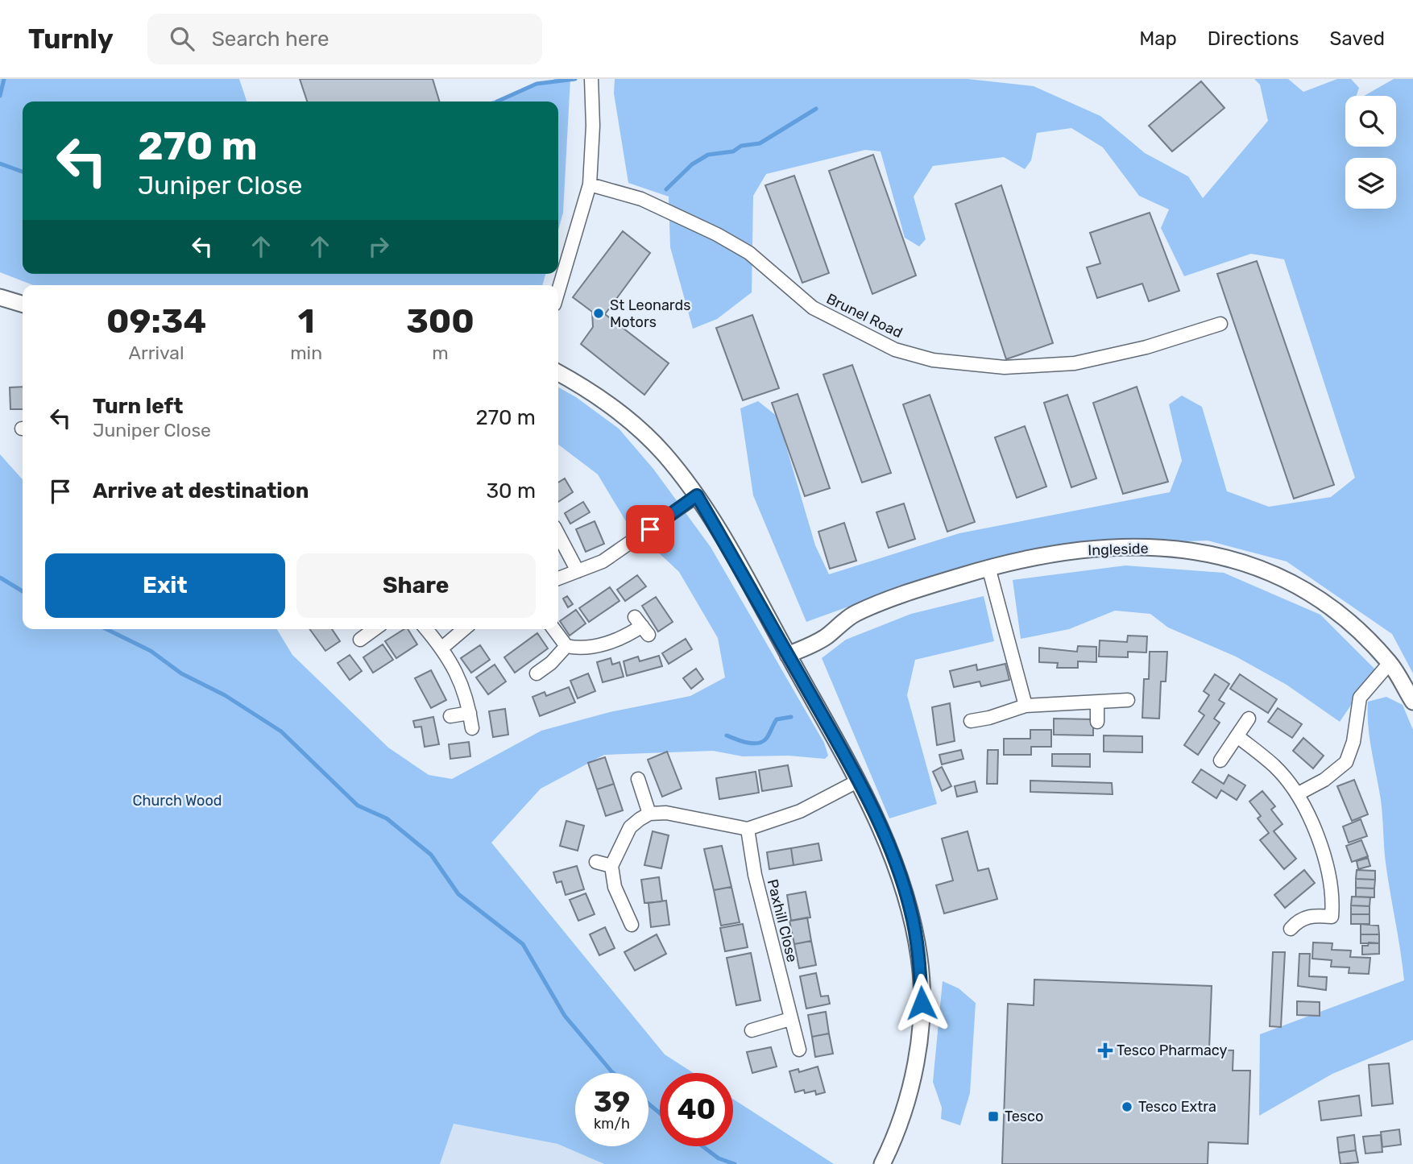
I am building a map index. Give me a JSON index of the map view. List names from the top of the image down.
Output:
{
  "streets": {
    "street": ["Brunel Road", "Ingleside", "Paxhill Close"]
  },
  "parks": ["Church Wood"],
  "places": {
    "other": ["St Leonards Motors", "Tesco Extra"],
    "health": ["Tesco Pharmacy"],
    "transit": ["Tesco"]
  },
  "page": {
    "header": "Turnly",
    "search": "Search here",
    "nav": ["Map", "Directions", "Saved"],
    "turn": ["270 m", "Juniper Close"],
    "eta": [
      "09:34",
      "Arrival",
      "1",
      "min",
      "300",
      "m"
    ],
    "list": [
      {
        "name": "Turn left",
        "note": "Juniper Close",
        "value": "270 m"
      },
      {
        "name": "Arrive at destination",
        "value": "30 m"
      }
    ],
    "buttons": ["Exit", "Share"],
    "speed": "39 km/h",
    "limit": "40"
  }
}
